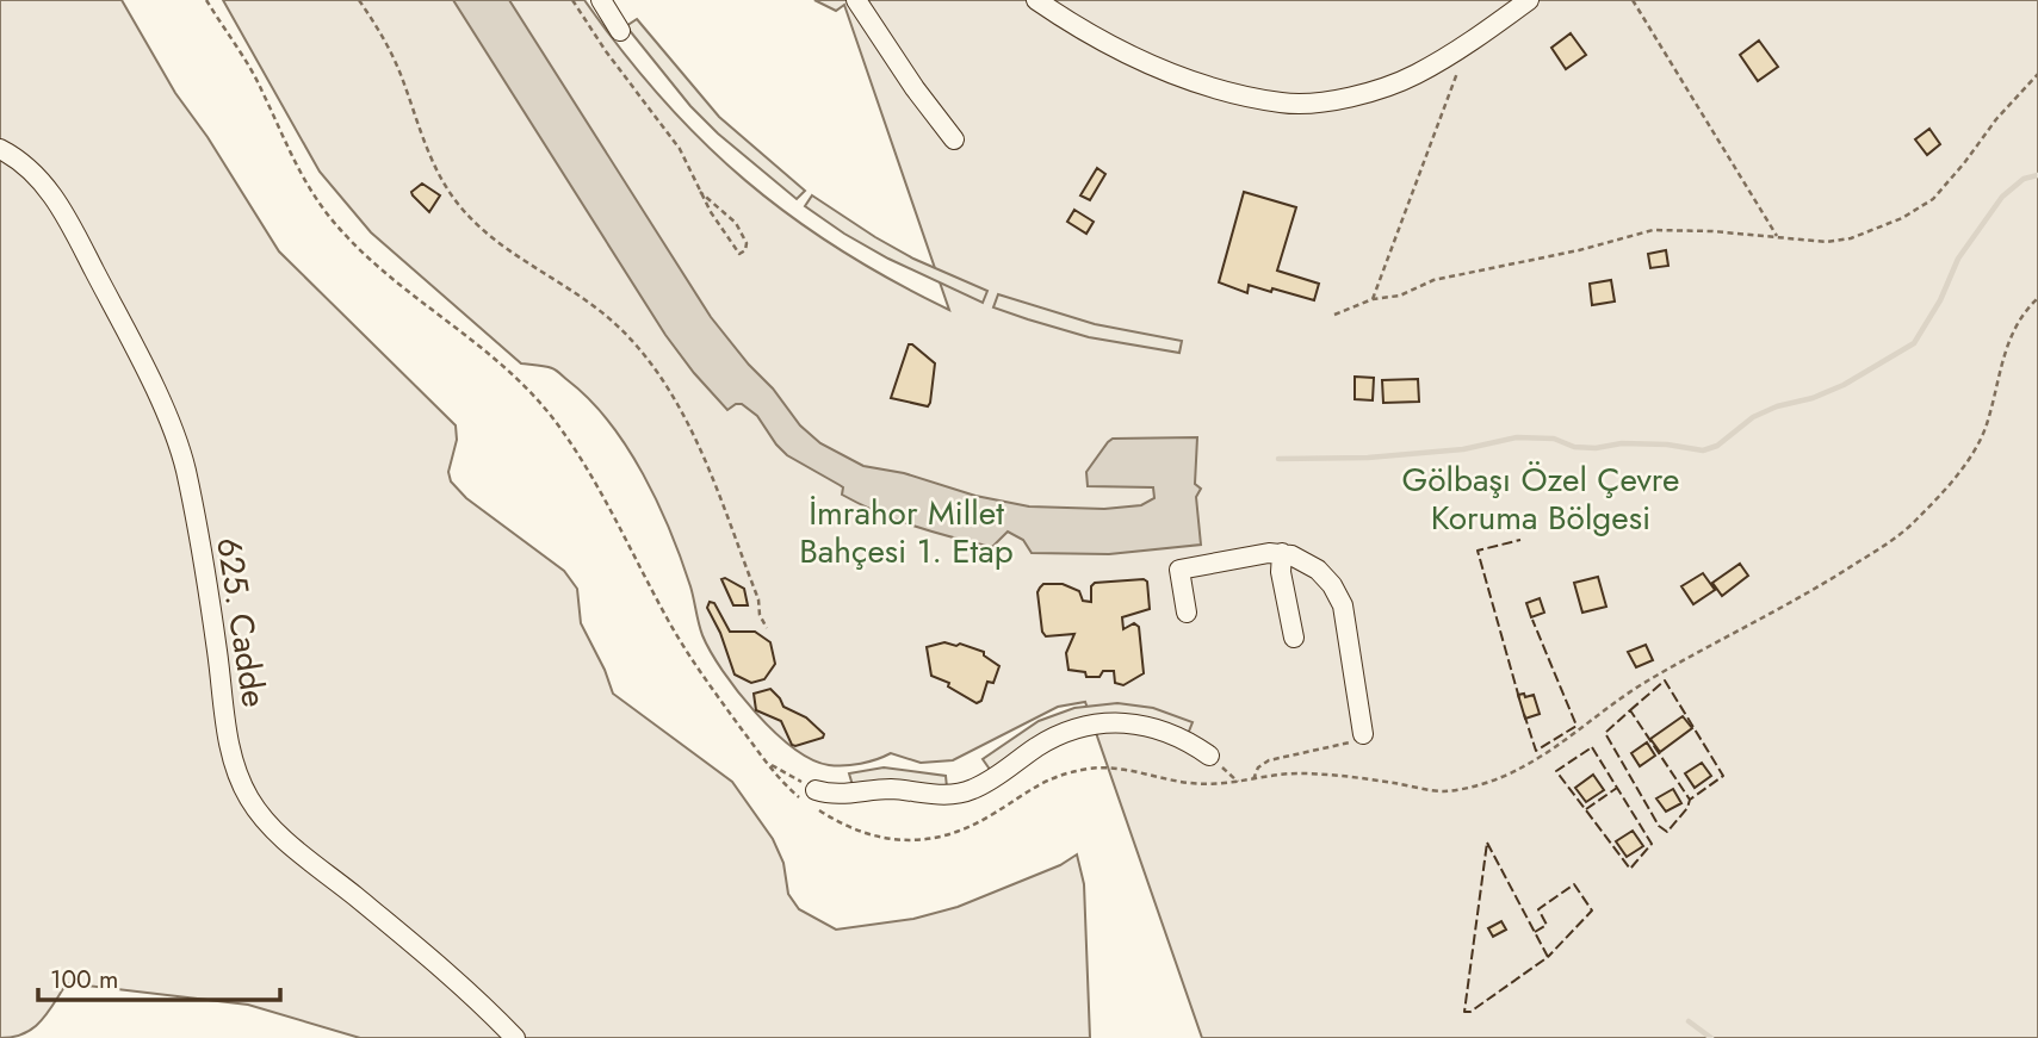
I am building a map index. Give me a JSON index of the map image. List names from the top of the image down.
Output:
{
  "streets": {
    "street": ["625. Cadde"]
  },
  "parks": ["Gölbaşı Özel Çevre Koruma Bölgesi", "İmrahor Millet Bahçesi 1. Etap"],
  "scale_bar": "100 m"
}
